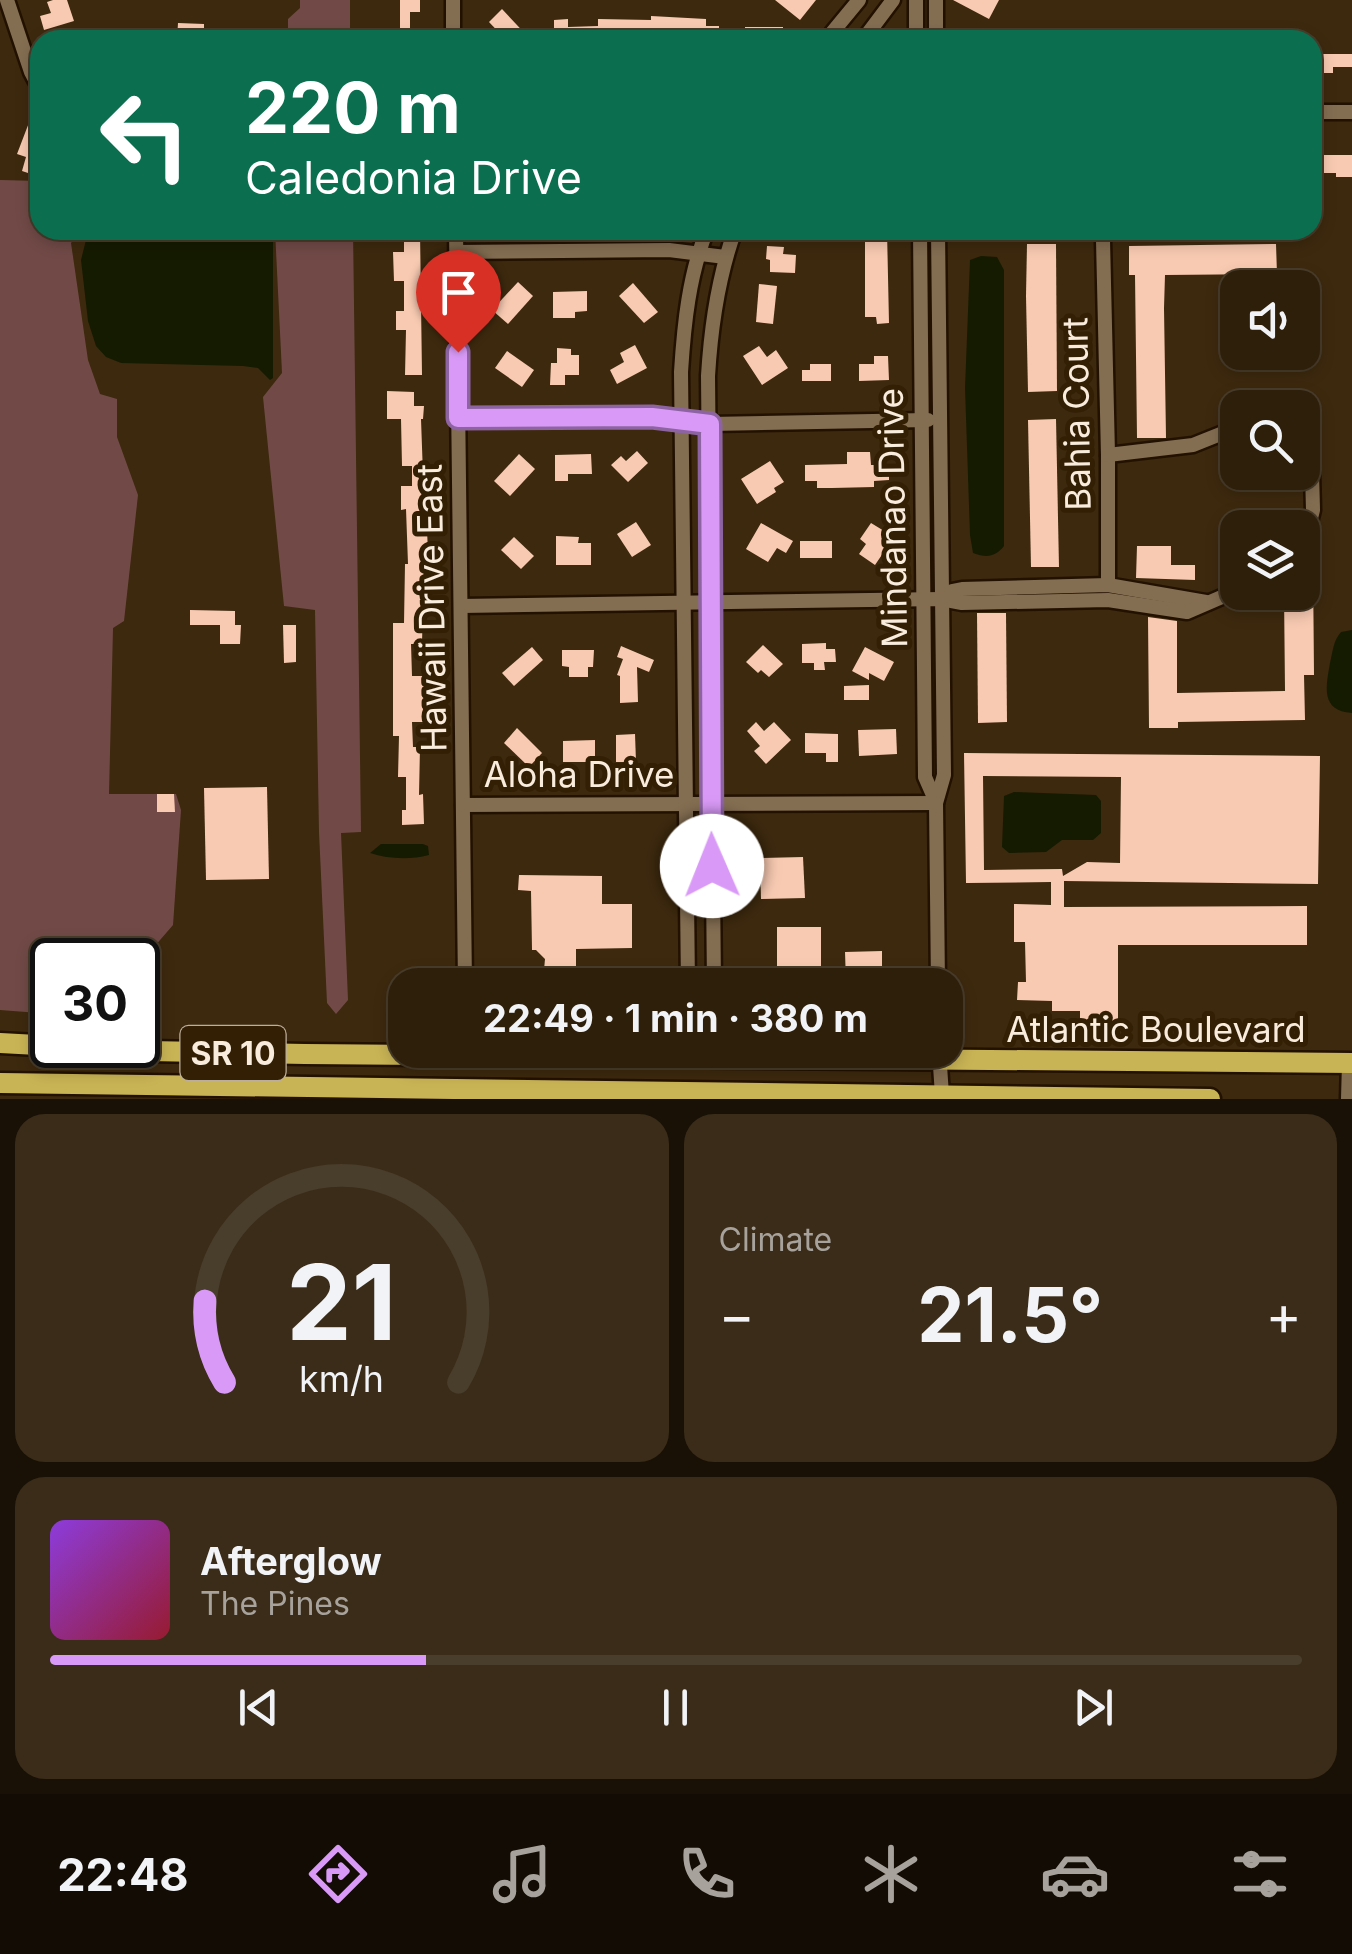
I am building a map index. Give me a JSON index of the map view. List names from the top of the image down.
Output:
{
  "streets": {
    "highway": ["Atlantic Boulevard", "SR 10"],
    "street": [
      "Bahia Court",
      "Mindanao Drive",
      "Hawaii Drive East",
      "Aloha Drive"
    ]
  },
  "crossings": [
    ["Mindanao Drive", "Aloha Drive"],
    ["Hawaii Drive East", "Aloha Drive"]
  ],
  "page": {
    "turn": ["220 m", "Caledonia Drive"],
    "limit": "30",
    "trip": "22:49 · 1 min · 380 m",
    "tile": "Climate",
    "heat": ["−", "21.5°", "+"],
    "song": ["Afterglow", "The Pines"],
    "tabs": "22:48",
    "gauge": ["21", "km/h"]
  }
}
